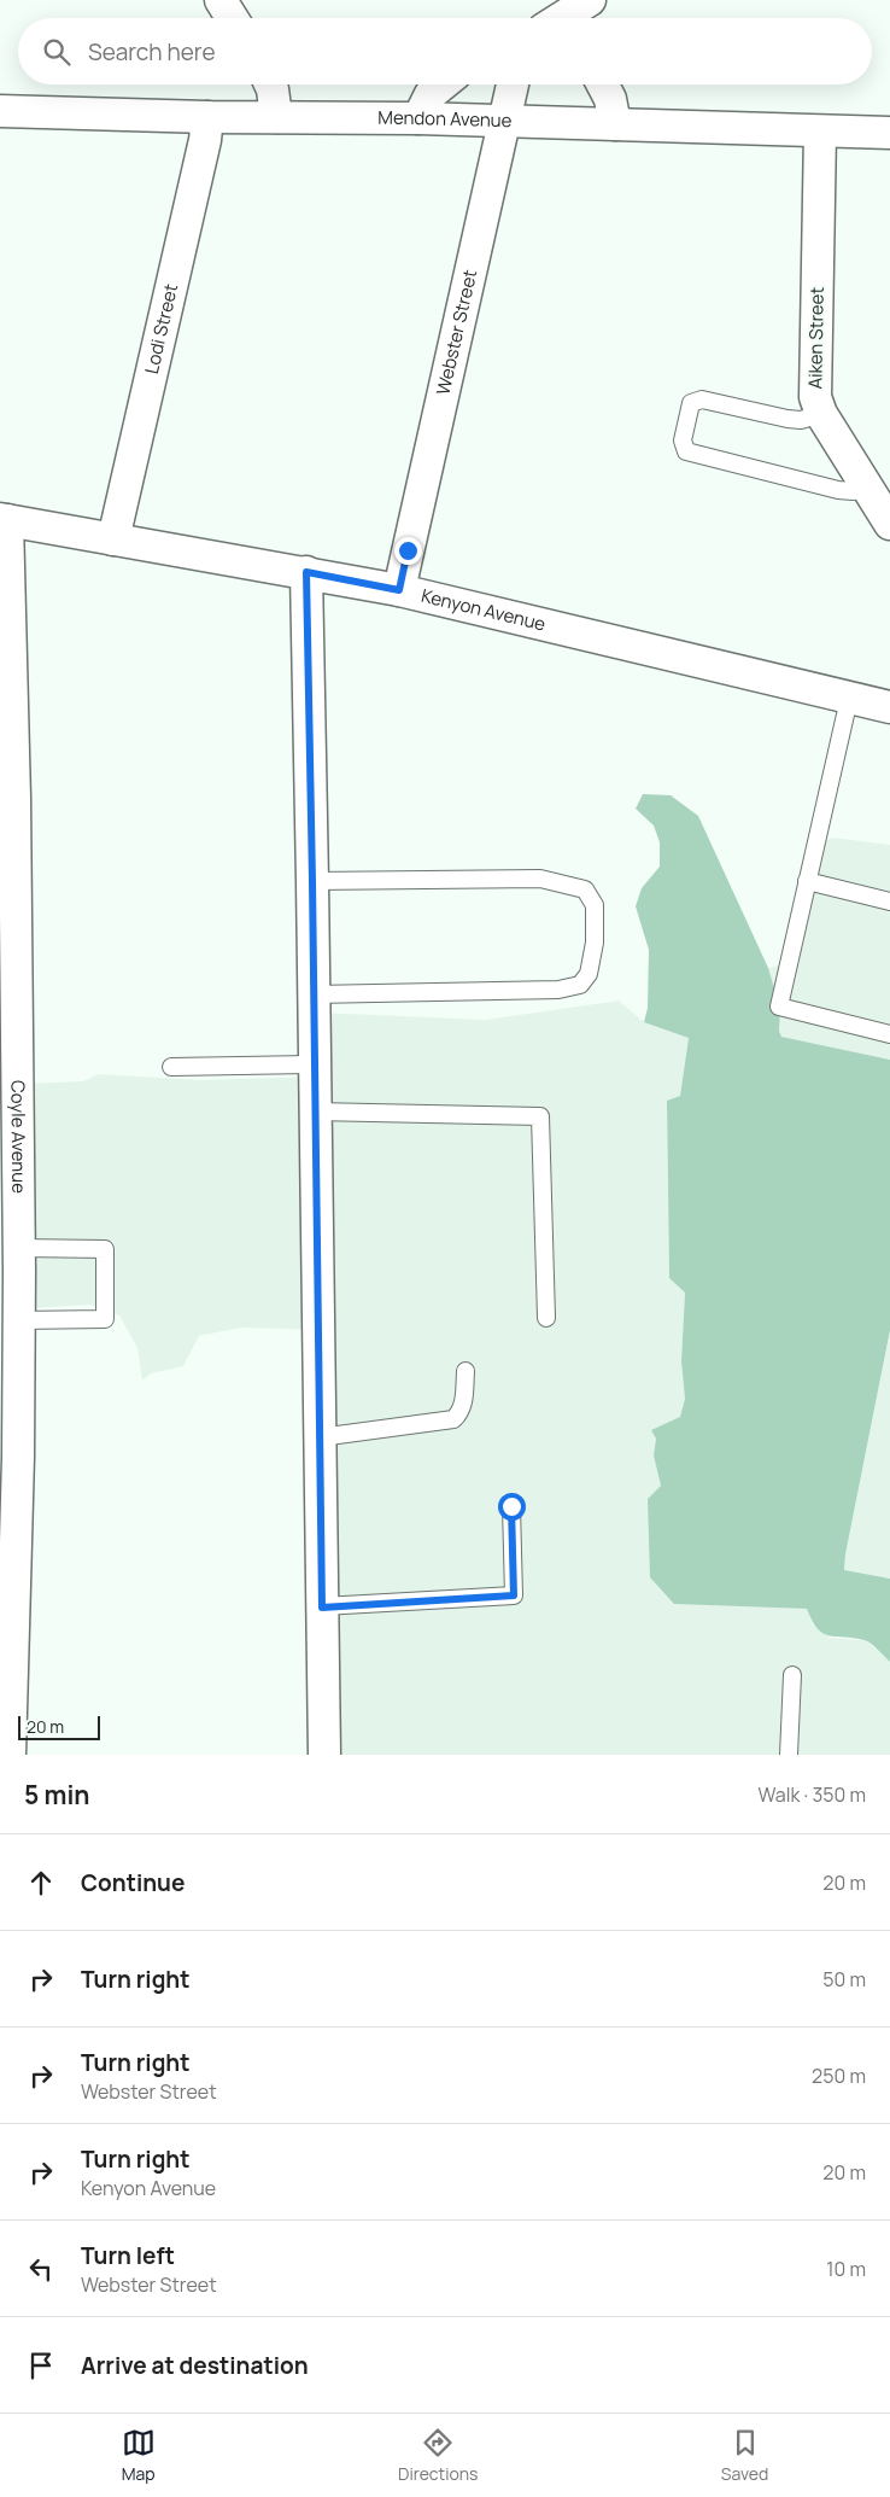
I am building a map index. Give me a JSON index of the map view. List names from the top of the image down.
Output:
{
  "streets": {
    "street": [
      "Mendon Avenue",
      "Lodi Street",
      "Webster Street",
      "Aiken Street",
      "Kenyon Avenue",
      "Coyle Avenue"
    ]
  },
  "crossings": [
    ["Mendon Avenue", "Lodi Street"],
    ["Mendon Avenue", "Webster Street"],
    ["Mendon Avenue", "Aiken Street"],
    ["Lodi Street", "Kenyon Avenue"],
    ["Webster Street", "Kenyon Avenue"],
    ["Kenyon Avenue", "Coyle Avenue"]
  ],
  "scale_bar": "20 m",
  "page": {
    "search": "Search here",
    "scale": "20 m",
    "heading": ["5 min", "Walk · 350 m"],
    "list": [
      ["Continue", "20 m"],
      ["Turn right", "50 m"],
      ["Turn right", "Webster Street", "250 m"],
      ["Turn right", "Kenyon Avenue", "20 m"],
      ["Turn left", "Webster Street", "10 m"],
      "Arrive at destination"
    ],
    "nav": ["Map", "Directions", "Saved"]
  }
}
